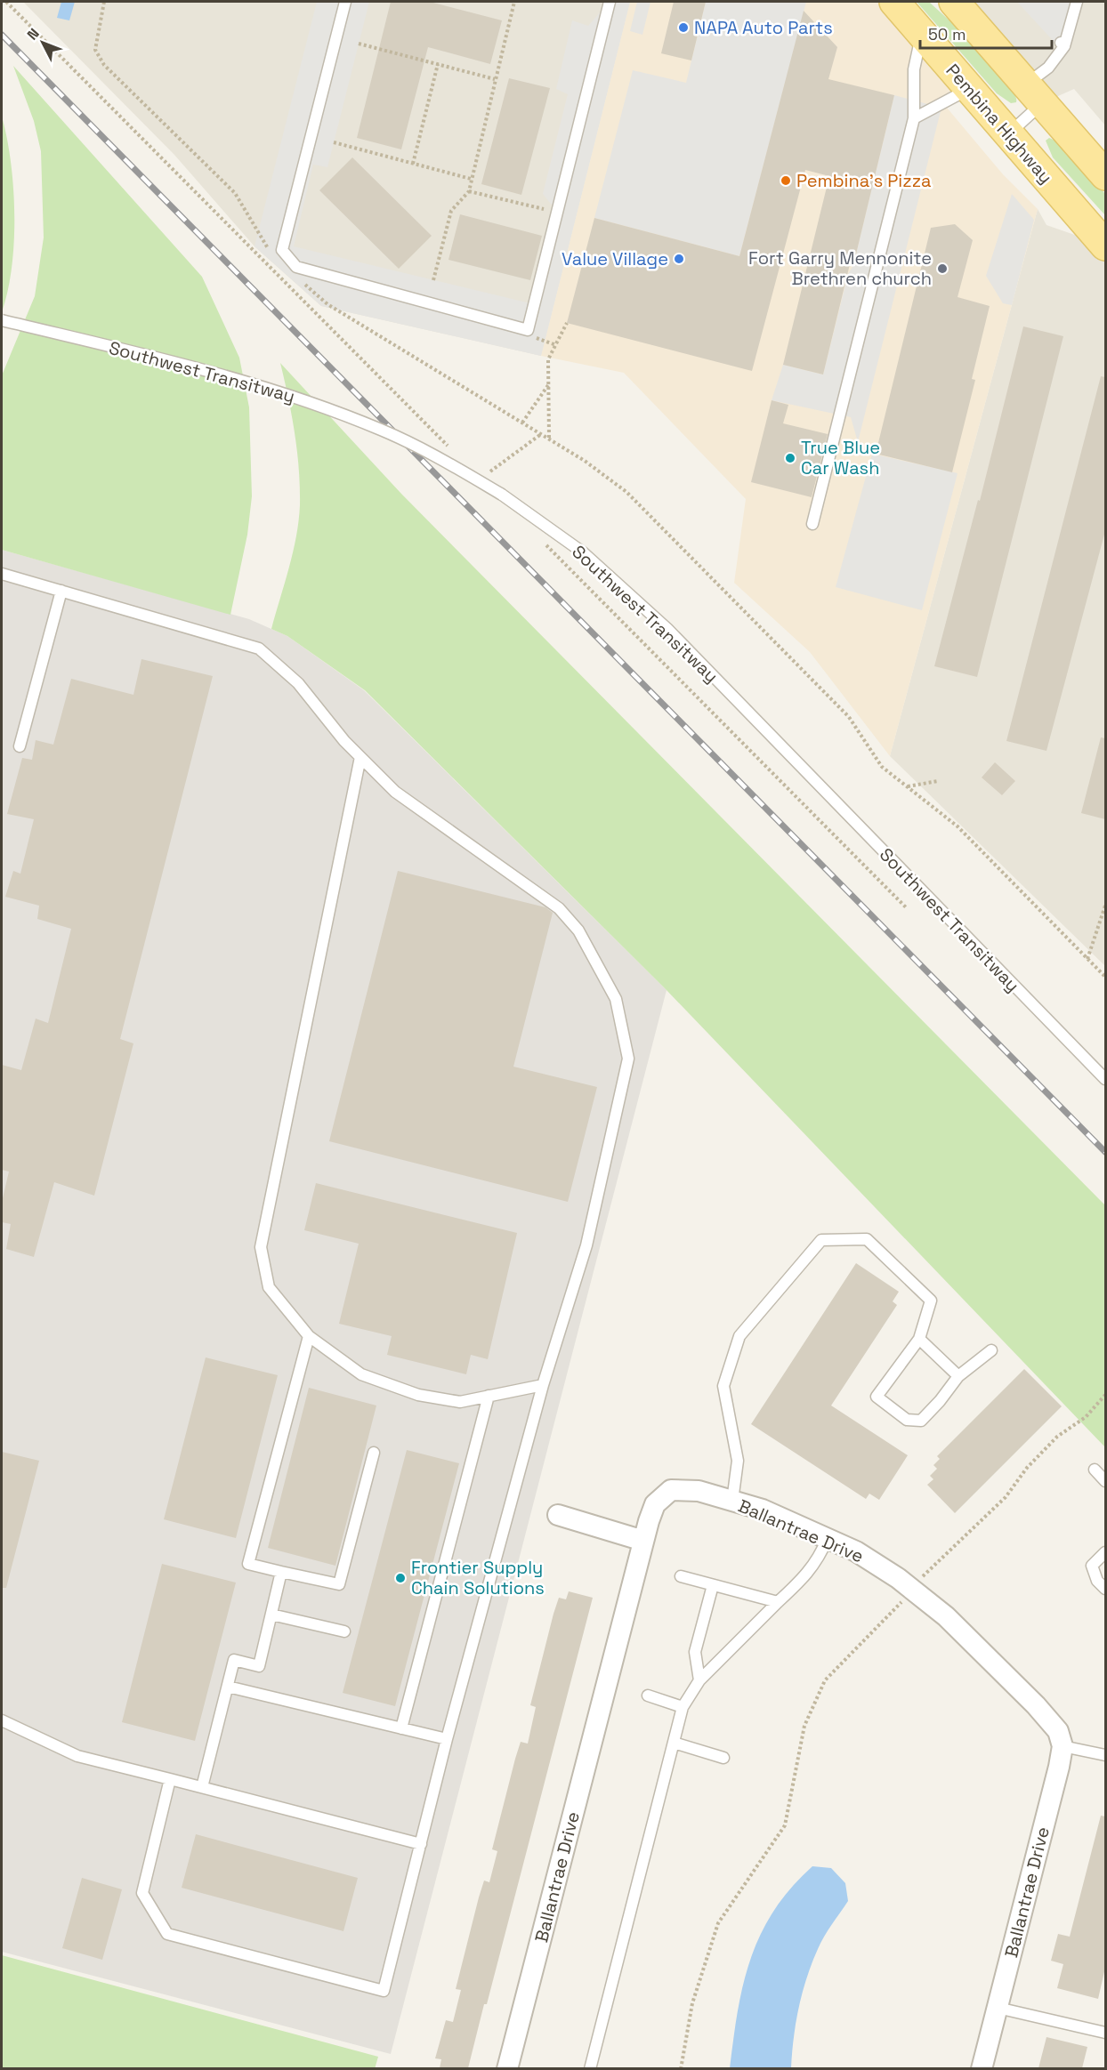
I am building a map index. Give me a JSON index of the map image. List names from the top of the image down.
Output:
{
  "streets": {
    "main road": ["Pembina Highway"],
    "street": ["Ballantrae Drive"],
    "lane": ["Southwest Transitway"]
  },
  "places": [
    "NAPA Auto Parts",
    "Pembina’s Pizza",
    "Value Village",
    "Fort Garry Mennonite Brethren church",
    "True Blue Car Wash",
    "Frontier Supply Chain Solutions"
  ],
  "scale_bar": "50 m",
  "north": "top left"
}
